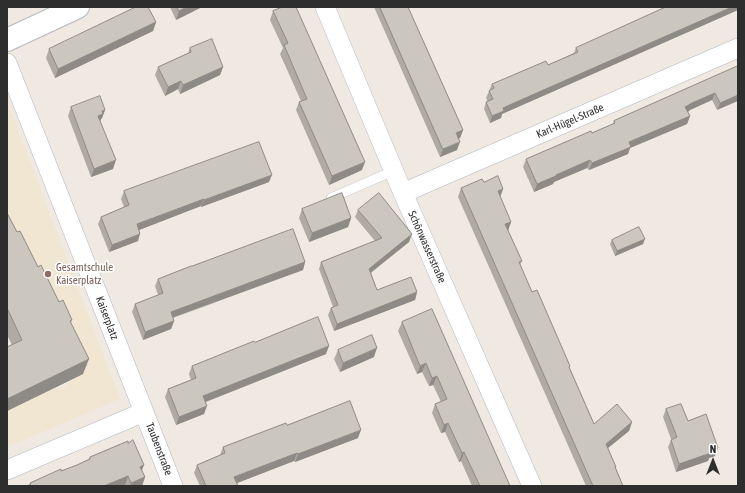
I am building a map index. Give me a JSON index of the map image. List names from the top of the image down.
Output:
{
  "streets": {
    "street": [
      "Karl-Hügel-Straße",
      "Schönwasserstraße",
      "Kaiserplatz",
      "Taubenstraße"
    ]
  },
  "crossings": [
    ["Karl-Hügel-Straße", "Schönwasserstraße"],
    ["Kaiserplatz", "Taubenstraße"]
  ],
  "places": ["Gesamtschule Kaiserplatz"],
  "north": "top"
}
